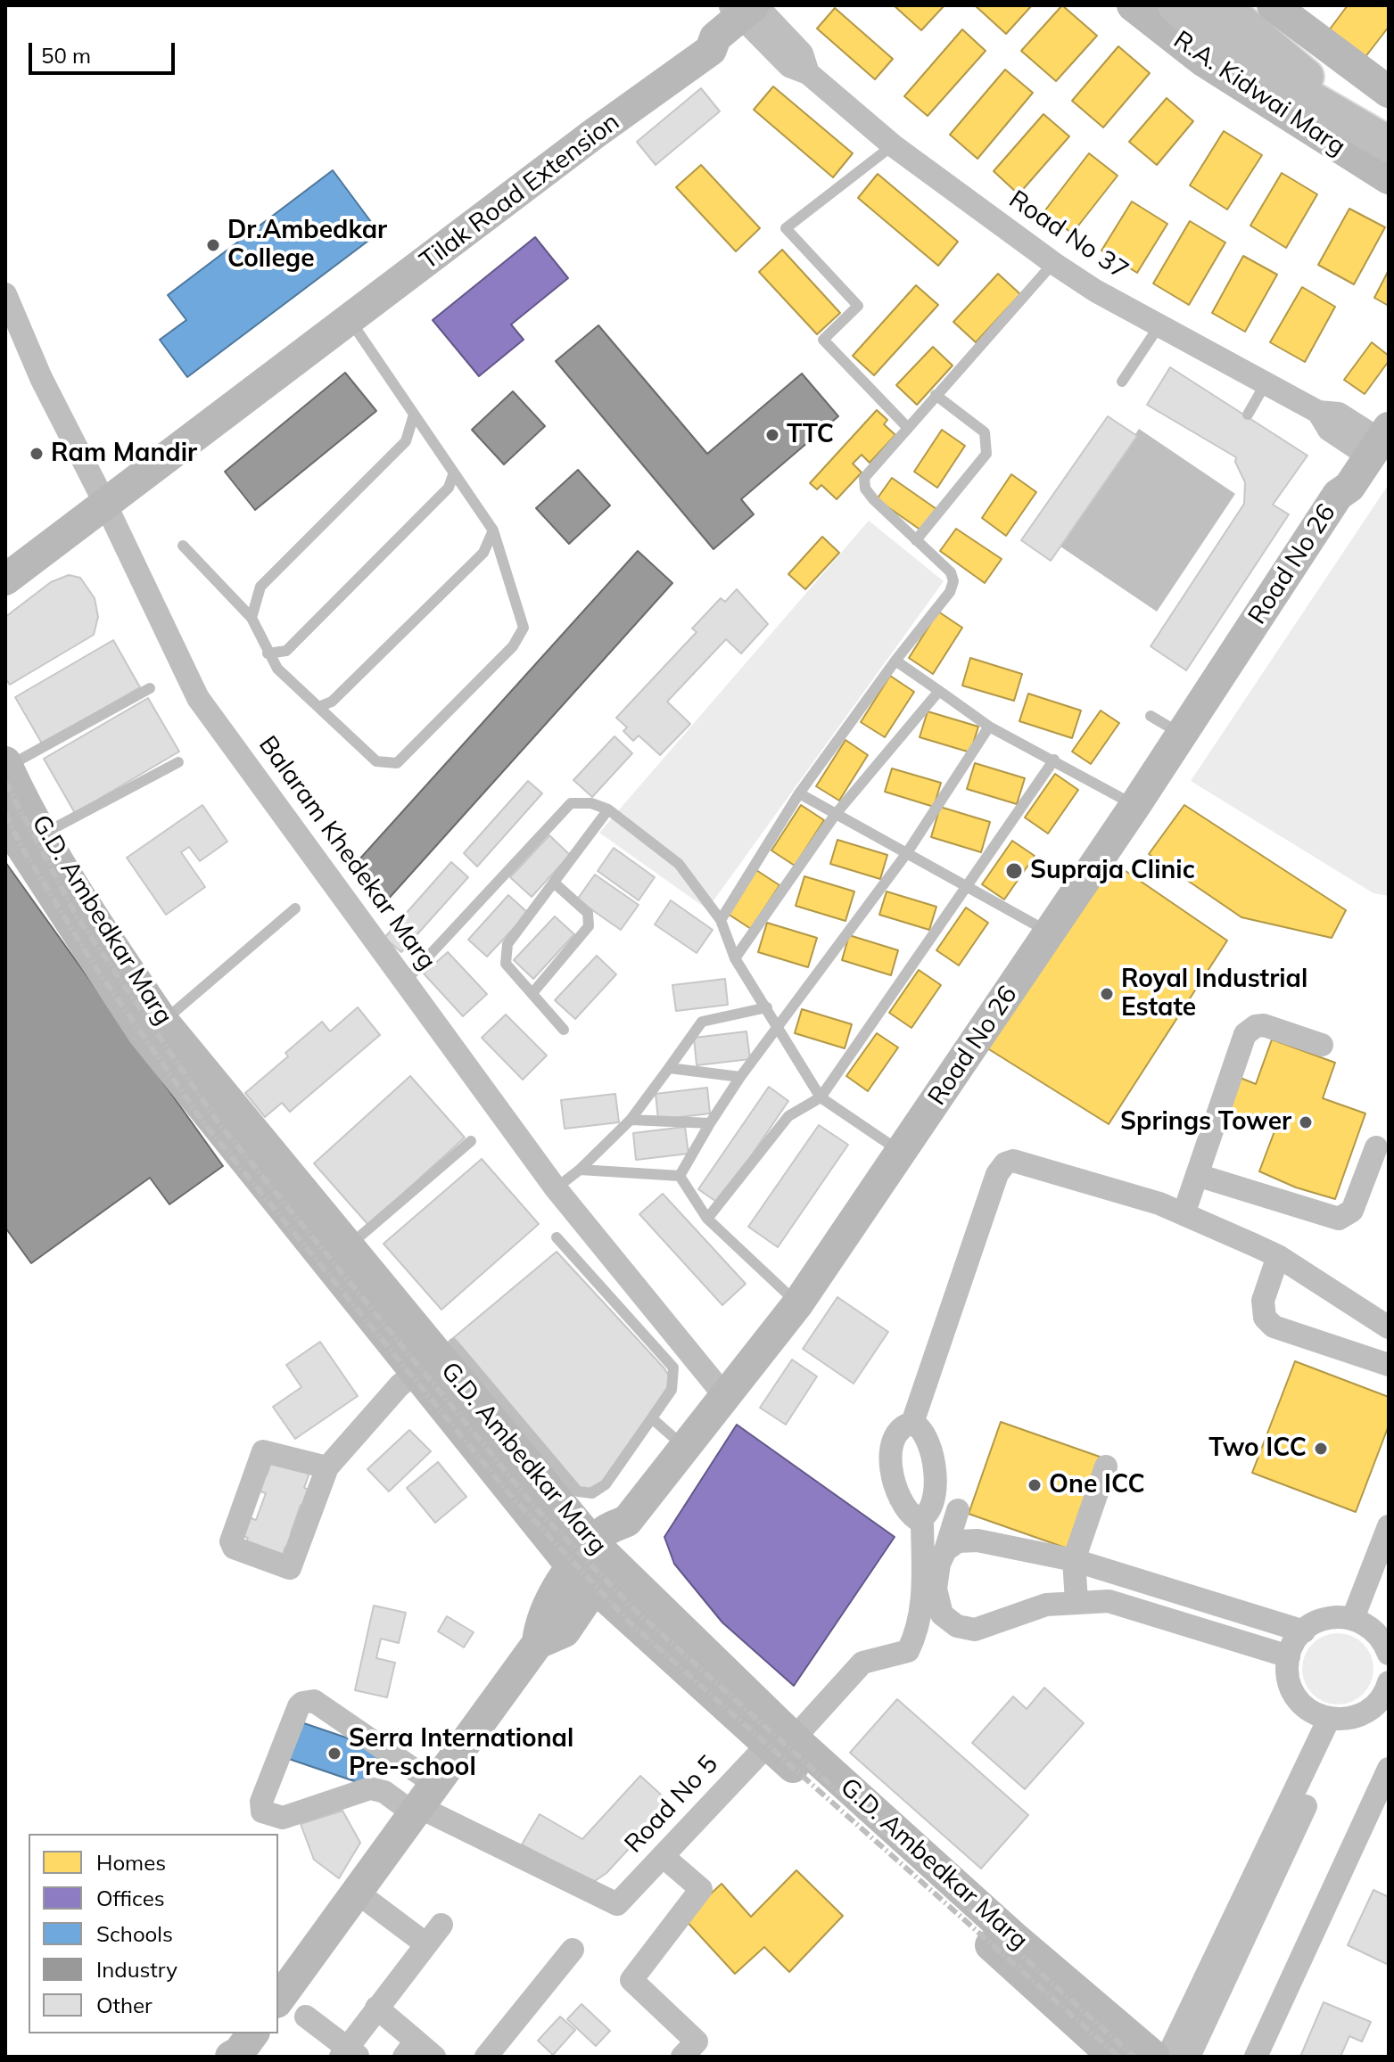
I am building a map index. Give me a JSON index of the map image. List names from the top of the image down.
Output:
{
  "streets": {
    "main road": [
      "R.A. Kidwai Marg",
      "Tilak Road Extension",
      "Road No 26",
      "G.D. Ambedkar Marg"
    ],
    "street": ["Road No 37", "Balaram Khedekar Marg", "Road No 5"]
  },
  "crossings": [
    ["Tilak Road Extension", "Road No 37"],
    ["Tilak Road Extension", "Balaram Khedekar Marg"],
    ["Road No 37", "Road No 26"],
    ["Road No 26", "Balaram Khedekar Marg"],
    ["Road No 26", "G.D. Ambedkar Marg"],
    ["G.D. Ambedkar Marg", "Road No 5"]
  ],
  "places": [
    "Dr.Ambedkar College",
    "TTC",
    "Ram Mandir",
    "Supraja Clinic",
    "Royal Industrial Estate",
    "Springs Tower",
    "Two ICC",
    "One ICC",
    "Serra International Pre-school"
  ],
  "legend": [
    "Homes",
    "Offices",
    "Schools",
    "Industry",
    "Other"
  ],
  "scale_bar": "50 m"
}
